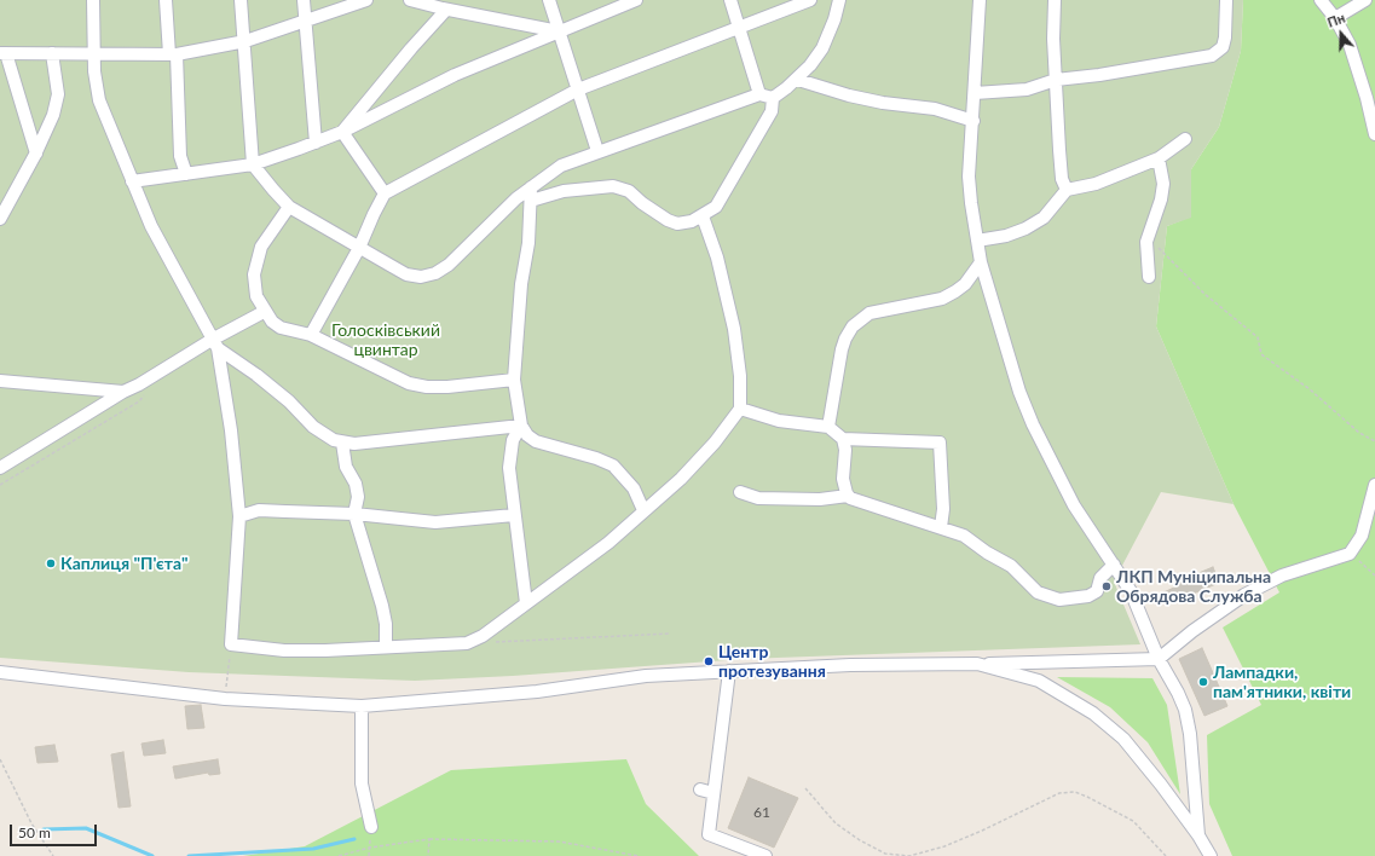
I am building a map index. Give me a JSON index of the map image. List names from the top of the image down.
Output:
{
  "parks": ["Голосківський цвинтар"],
  "places": [
    "Каплиця \"П'єта\"",
    "ЛКП Муніципальна Обрядова Служба",
    "Центр протезування",
    "Лампадки, пам'ятники, квіти"
  ],
  "house_numbers": ["61"],
  "scale_bar": "50 m",
  "north": "top"
}
